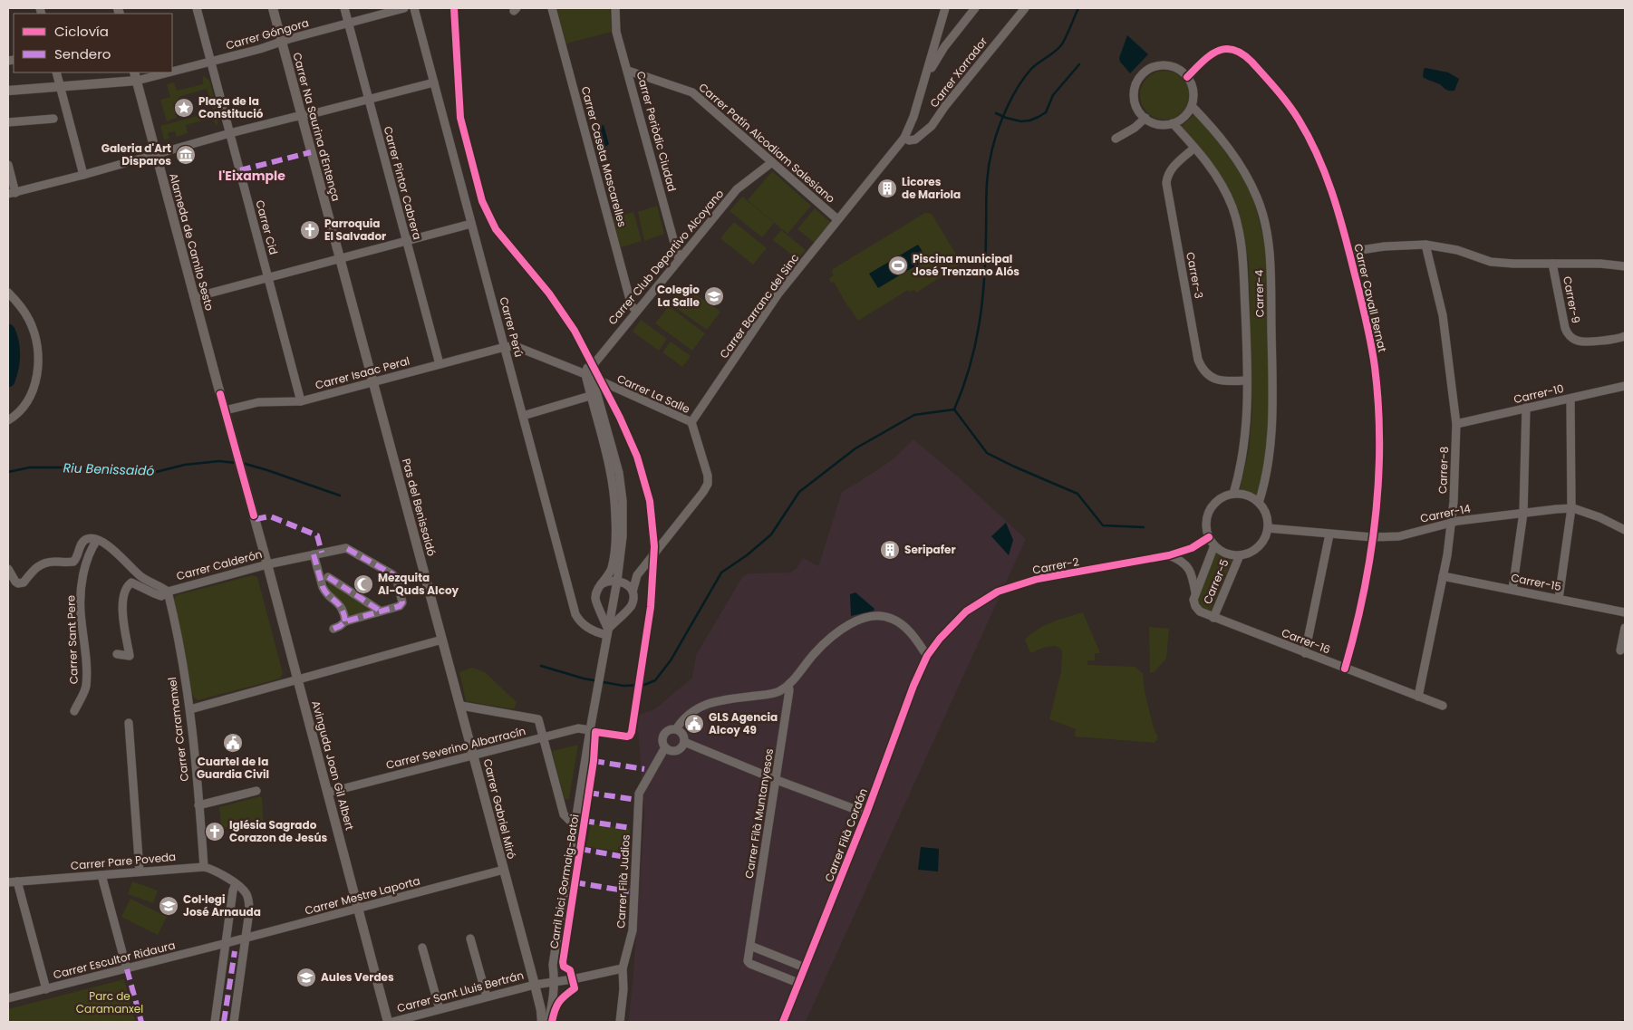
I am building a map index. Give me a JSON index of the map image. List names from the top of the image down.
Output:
{
  "streets": {
    "main road": [
      "Carrer Na Saurina d'Entença",
      "Alameda de Camilo Sesto",
      "Pas del Benissaidó",
      "Avinguda Joan Gil Albert",
      "Carrer Gabriel Miró"
    ],
    "street": [
      "Carrer Góngora",
      "Carrer Xorrador",
      "Carrer Periòdic Ciudad",
      "Carrer Patín Alcodiam Salesiano",
      "Carrer Caseta Mascarelles",
      "Carrer Pintor Cabrera",
      "Carrer Cid",
      "Carrer Club Deportivo Alcoyano",
      "Carrer-3",
      "Carrer-4",
      "Carrer Cavall Bernat",
      "Carrer-9",
      "Carrer Barranc del Sinc",
      "Carrer Perú",
      "Carrer Isaac Peral",
      "Carrer La Salle",
      "Carrer-10",
      "Carrer-8",
      "Carrer-14",
      "Carrer Calderón",
      "Carrer-2",
      "Carrer-5",
      "Carrer-15",
      "Carrer Sant Pere",
      "Carrer-16",
      "Carrer Caramanxel",
      "Carrer Severino Albarracín",
      "Carrer Filà Muntanyesos",
      "Carrer Filà Cordón",
      "Carrer Pare Poveda",
      "Carrer Filà Judios",
      "Carrer Mestre Laporta",
      "Carrer Escultor Ridaura",
      "Carrer Sant Lluis Bertrán"
    ],
    "cycle path": ["Carril bici Gormaig-Batoi"]
  },
  "crossings": [
    ["Carrer Góngora", "Carrer Na Saurina d'Entença"],
    ["Carrer Góngora", "Carrer Pintor Cabrera"],
    ["Carrer Góngora", "Carrer Cid"],
    ["Carrer Góngora", "Alameda de Camilo Sesto"],
    ["Carrer Xorrador", "Carrer Barranc del Sinc"],
    ["Carrer Na Saurina d'Entença", "Carrer Isaac Peral"],
    ["Carrer Na Saurina d'Entença", "Pas del Benissaidó"],
    ["Carrer Periòdic Ciudad", "Carrer Patín Alcodiam Salesiano"],
    ["Carrer Periòdic Ciudad", "Carrer Club Deportivo Alcoyano"],
    ["Carrer Patín Alcodiam Salesiano", "Carrer Club Deportivo Alcoyano"],
    ["Carrer Patín Alcodiam Salesiano", "Carrer Barranc del Sinc"],
    ["Carrer Caseta Mascarelles", "Carrer Club Deportivo Alcoyano"],
    ["Carrer Pintor Cabrera", "Carrer Isaac Peral"],
    ["Carrer Cid", "Carrer Isaac Peral"],
    ["Alameda de Camilo Sesto", "Carrer Isaac Peral"],
    ["Alameda de Camilo Sesto", "Avinguda Joan Gil Albert"],
    ["Carrer Club Deportivo Alcoyano", "Carrer La Salle"],
    ["Carrer-3", "Carrer-4"],
    ["Carrer-4", "Carrer Cavall Bernat"],
    ["Carrer-4", "Carrer-14"],
    ["Carrer-4", "Carrer-2"],
    ["Carrer-4", "Carrer-5"],
    ["Carrer Cavall Bernat", "Carrer-14"],
    ["Carrer Cavall Bernat", "Carrer-16"],
    ["Carrer Barranc del Sinc", "Carrer La Salle"],
    ["Carrer Perú", "Carrer Isaac Peral"],
    ["Carrer Perú", "Carrer La Salle"],
    ["Carrer Isaac Peral", "Carrer La Salle"],
    ["Carrer Isaac Peral", "Pas del Benissaidó"],
    ["Carrer-10", "Carrer-8"],
    ["Carrer-8", "Carrer-14"],
    ["Carrer-8", "Carrer-15"],
    ["Carrer-8", "Carrer-16"],
    ["Pas del Benissaidó", "Carrer Gabriel Miró"],
    ["Carrer-14", "Carrer-2"],
    ["Carrer-14", "Carrer-5"],
    ["Carrer Calderón", "Carrer Sant Pere"],
    ["Carrer Calderón", "Carrer Caramanxel"],
    ["Carrer Calderón", "Avinguda Joan Gil Albert"],
    ["Carrer-2", "Carrer-5"],
    ["Carrer-2", "Carrer Filà Cordón"],
    ["Carrer-5", "Carrer-16"],
    ["Carrer Caramanxel", "Carrer Pare Poveda"],
    ["Carrer Severino Albarracín", "Avinguda Joan Gil Albert"],
    ["Carrer Severino Albarracín", "Carrer Gabriel Miró"],
    ["Avinguda Joan Gil Albert", "Carrer Mestre Laporta"],
    ["Carrer Gabriel Miró", "Carrer Mestre Laporta"],
    ["Carrer Gabriel Miró", "Carrer Sant Lluis Bertrán"],
    ["Carrer Filà Muntanyesos", "Carrer Filà Cordón"],
    ["Carrer Filà Judios", "Carrer Sant Lluis Bertrán"],
    ["Carrer Mestre Laporta", "Carrer Escultor Ridaura"]
  ],
  "districts": ["l'Eixample"],
  "water": ["Riu Benissaidó"],
  "parks": ["Parc de Caramanxel"],
  "places": {
    "place": ["Plaça de la Constitució"],
    "museum": ["Galeria d'Art Disparos"],
    "building": ["Licores de Mariola", "Seripafer"],
    "church": ["Parroquia El Salvador", "Iglésia Sagrado Corazon de Jesús"],
    "sports": ["Piscina municipal José Trenzano Alós"],
    "school or university": ["Colegio La Salle", "Col·legi José Arnauda", "Aules Verdes"],
    "mosque": ["Mezquita Al-Quds Alcoy"],
    "public building": ["GLS Agencia Alcoy 49", "Cuartel de la Guardia Civil"]
  },
  "legend": ["Ciclovía", "Sendero"]
}
